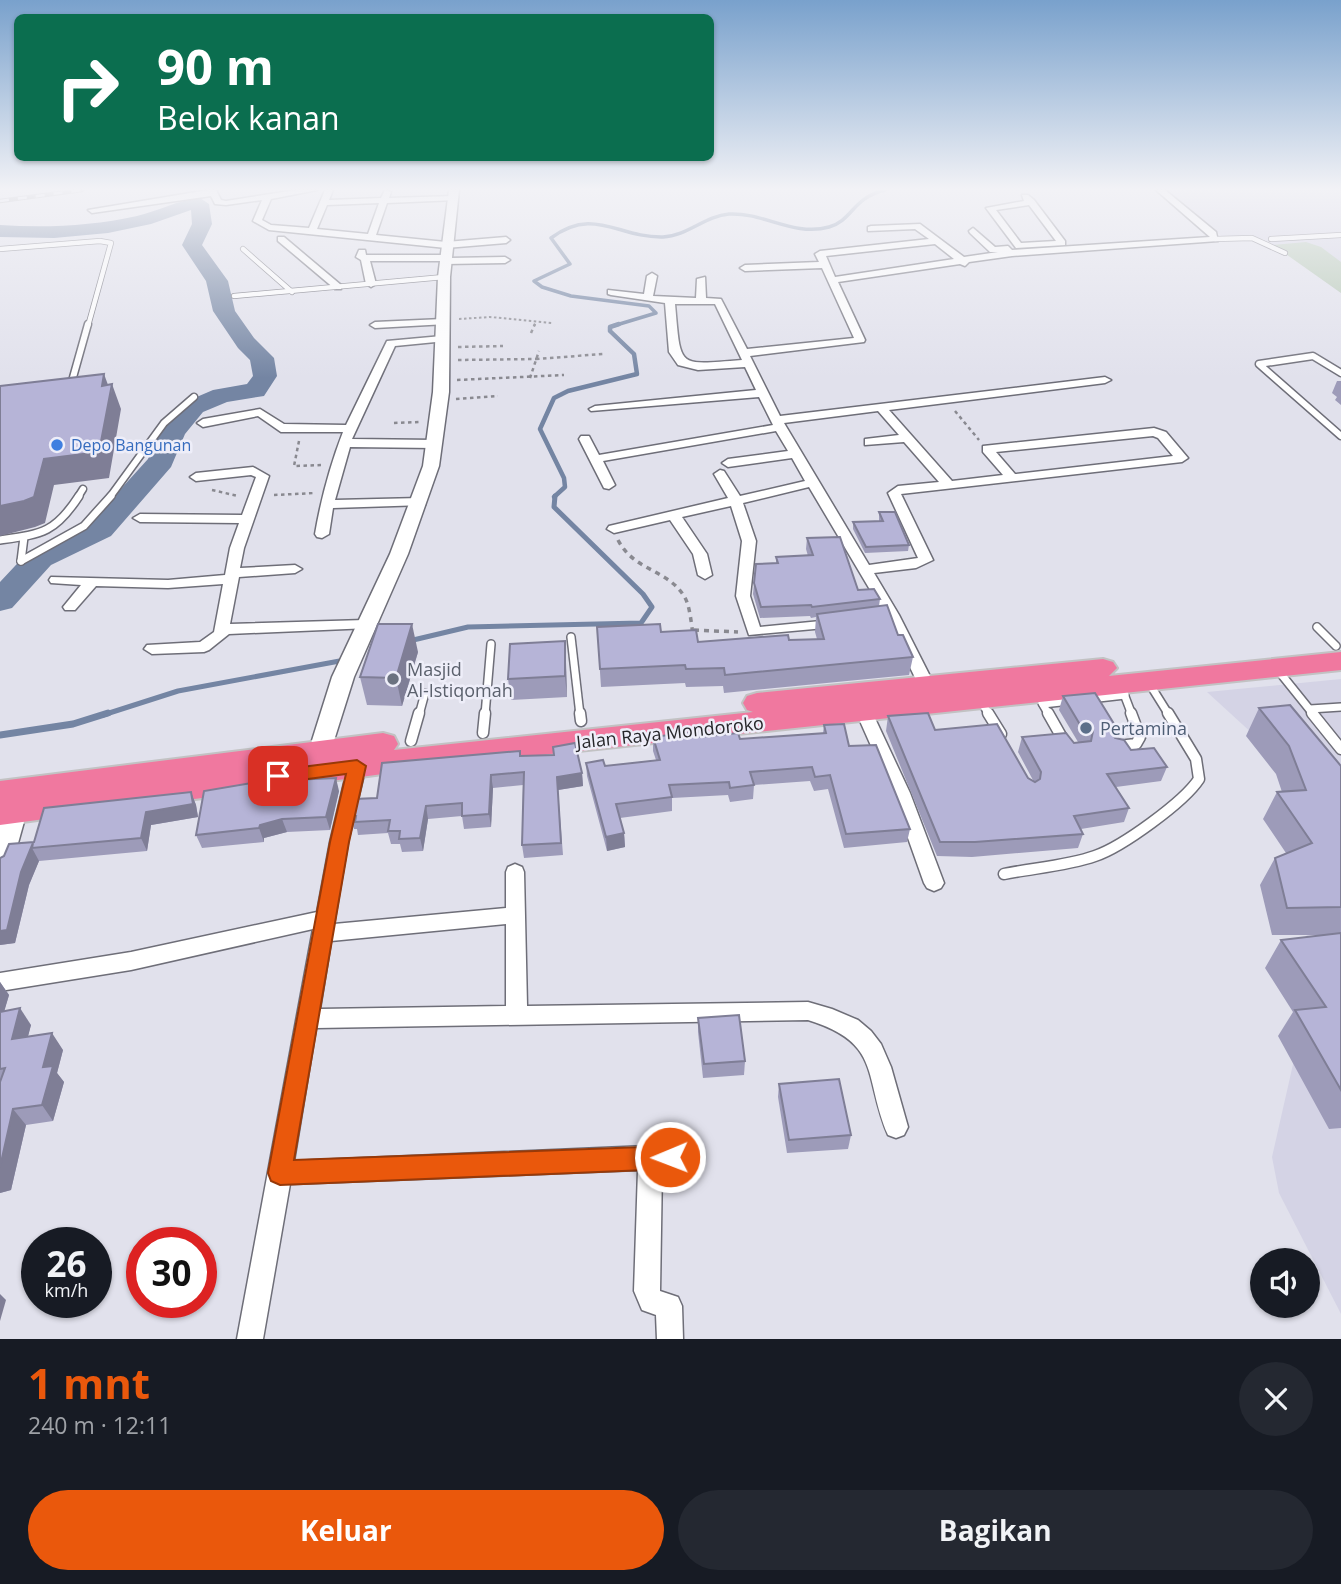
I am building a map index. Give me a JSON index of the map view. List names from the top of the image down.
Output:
{
  "streets": {
    "highway": ["Jalan Raya Mondoroko"]
  },
  "places": ["Depo Bangunan", "Masjid Al-Istiqomah", "Pertamina"],
  "page": {
    "turn": ["90 m", "Belok kanan"],
    "speed": "26 km/h",
    "limit": "30",
    "heading": ["1 mnt", "240 m · 12:11"],
    "buttons": ["Keluar", "Bagikan"]
  }
}
